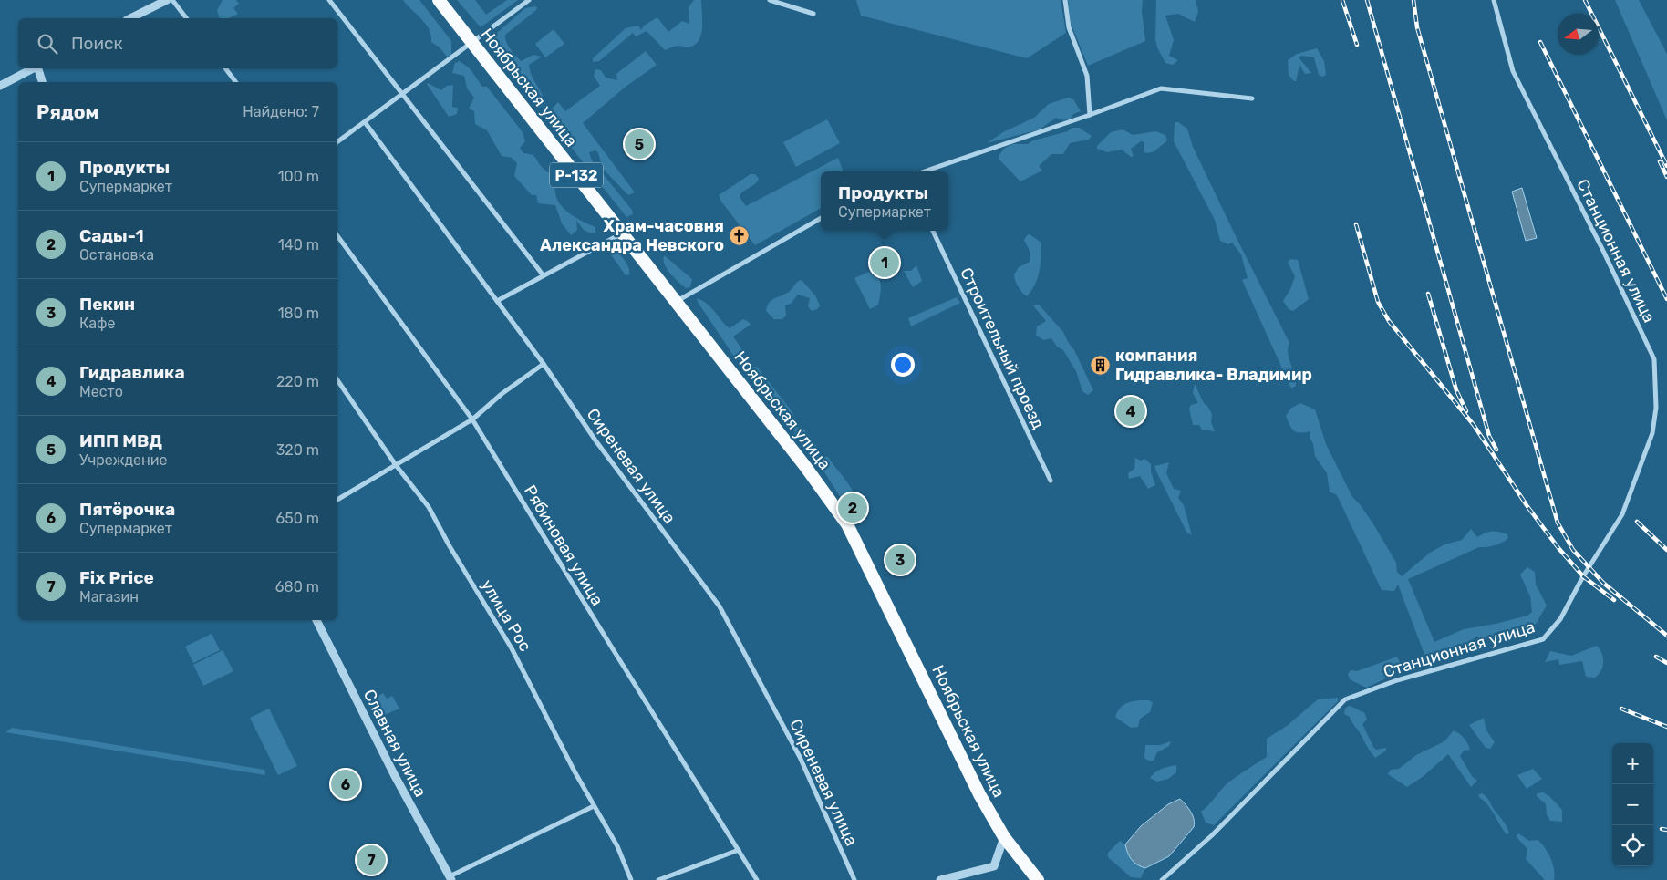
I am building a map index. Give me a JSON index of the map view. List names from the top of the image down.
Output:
{
  "streets": {
    "highway": ["Ноябрьская улица", "Р-132"],
    "street": [
      "Станционная улица",
      "Строительный проезд",
      "Сиреневая улица",
      "Рябиновая улица",
      "улица Рос",
      "Славная улица"
    ]
  },
  "places": {
    "church": ["Храм-часовня Александра Невского"],
    "building": ["компания Гидравлика- Владимир"]
  },
  "north": "left",
  "page": {
    "search": "Поиск",
    "heading": ["Рядом", "Найдено: 7"],
    "pins": [
      "5",
      "1",
      "4",
      "2",
      "3",
      "6",
      "7"
    ],
    "list": [
      {
        "mark": "1",
        "name": "Продукты",
        "note": "Супермаркет",
        "value": "100 m"
      },
      {
        "mark": "2",
        "name": "Сады-1",
        "note": "Остановка",
        "value": "140 m"
      },
      {
        "mark": "3",
        "name": "Пекин",
        "note": "Кафе",
        "value": "180 m"
      },
      {
        "mark": "4",
        "name": "Гидравлика",
        "note": "Место",
        "value": "220 m"
      },
      {
        "mark": "5",
        "name": "ИПП МВД",
        "note": "Учреждение",
        "value": "320 m"
      },
      {
        "mark": "6",
        "name": "Пятёрочка",
        "note": "Супермаркет",
        "value": "650 m"
      },
      {
        "mark": "7",
        "name": "Fix Price",
        "note": "Магазин",
        "value": "680 m"
      }
    ],
    "popup": ["Продукты", "Супермаркет"],
    "map_buttons": ["+", "−"]
  }
}
